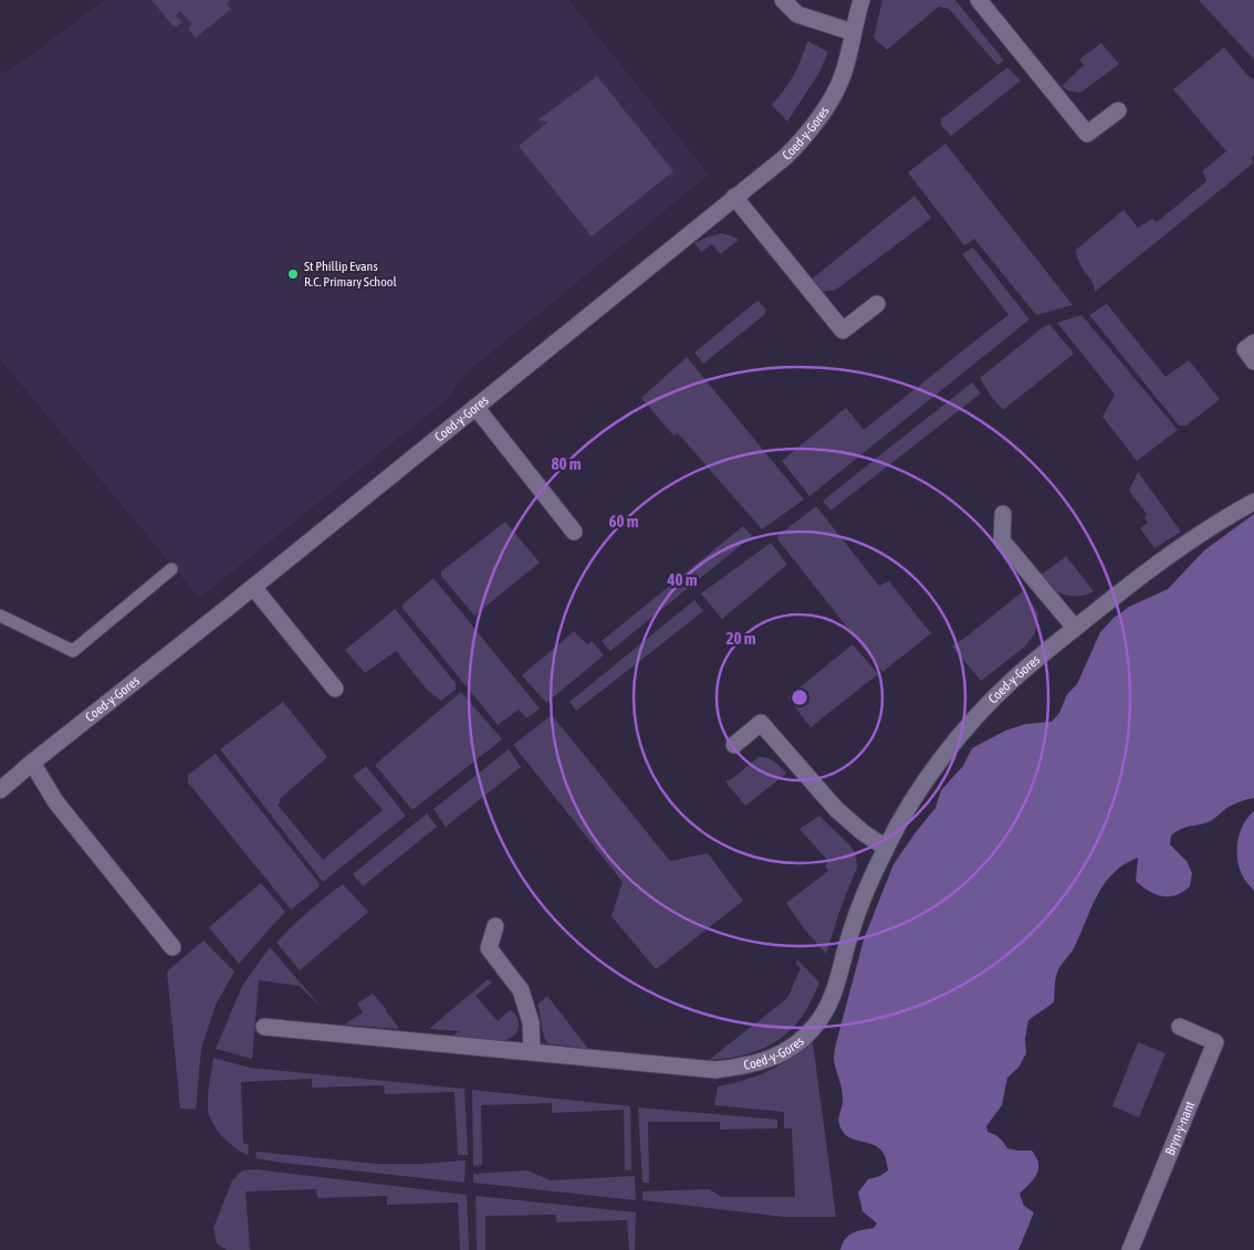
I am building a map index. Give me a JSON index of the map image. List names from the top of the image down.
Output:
{
  "streets": {
    "street": ["Coed-y-Gores", "Bryn-y-nant"]
  },
  "places": ["St Phillip Evans R.C. Primary School"],
  "rings": [
    "80 m",
    "60 m",
    "40 m",
    "20 m"
  ]
}
